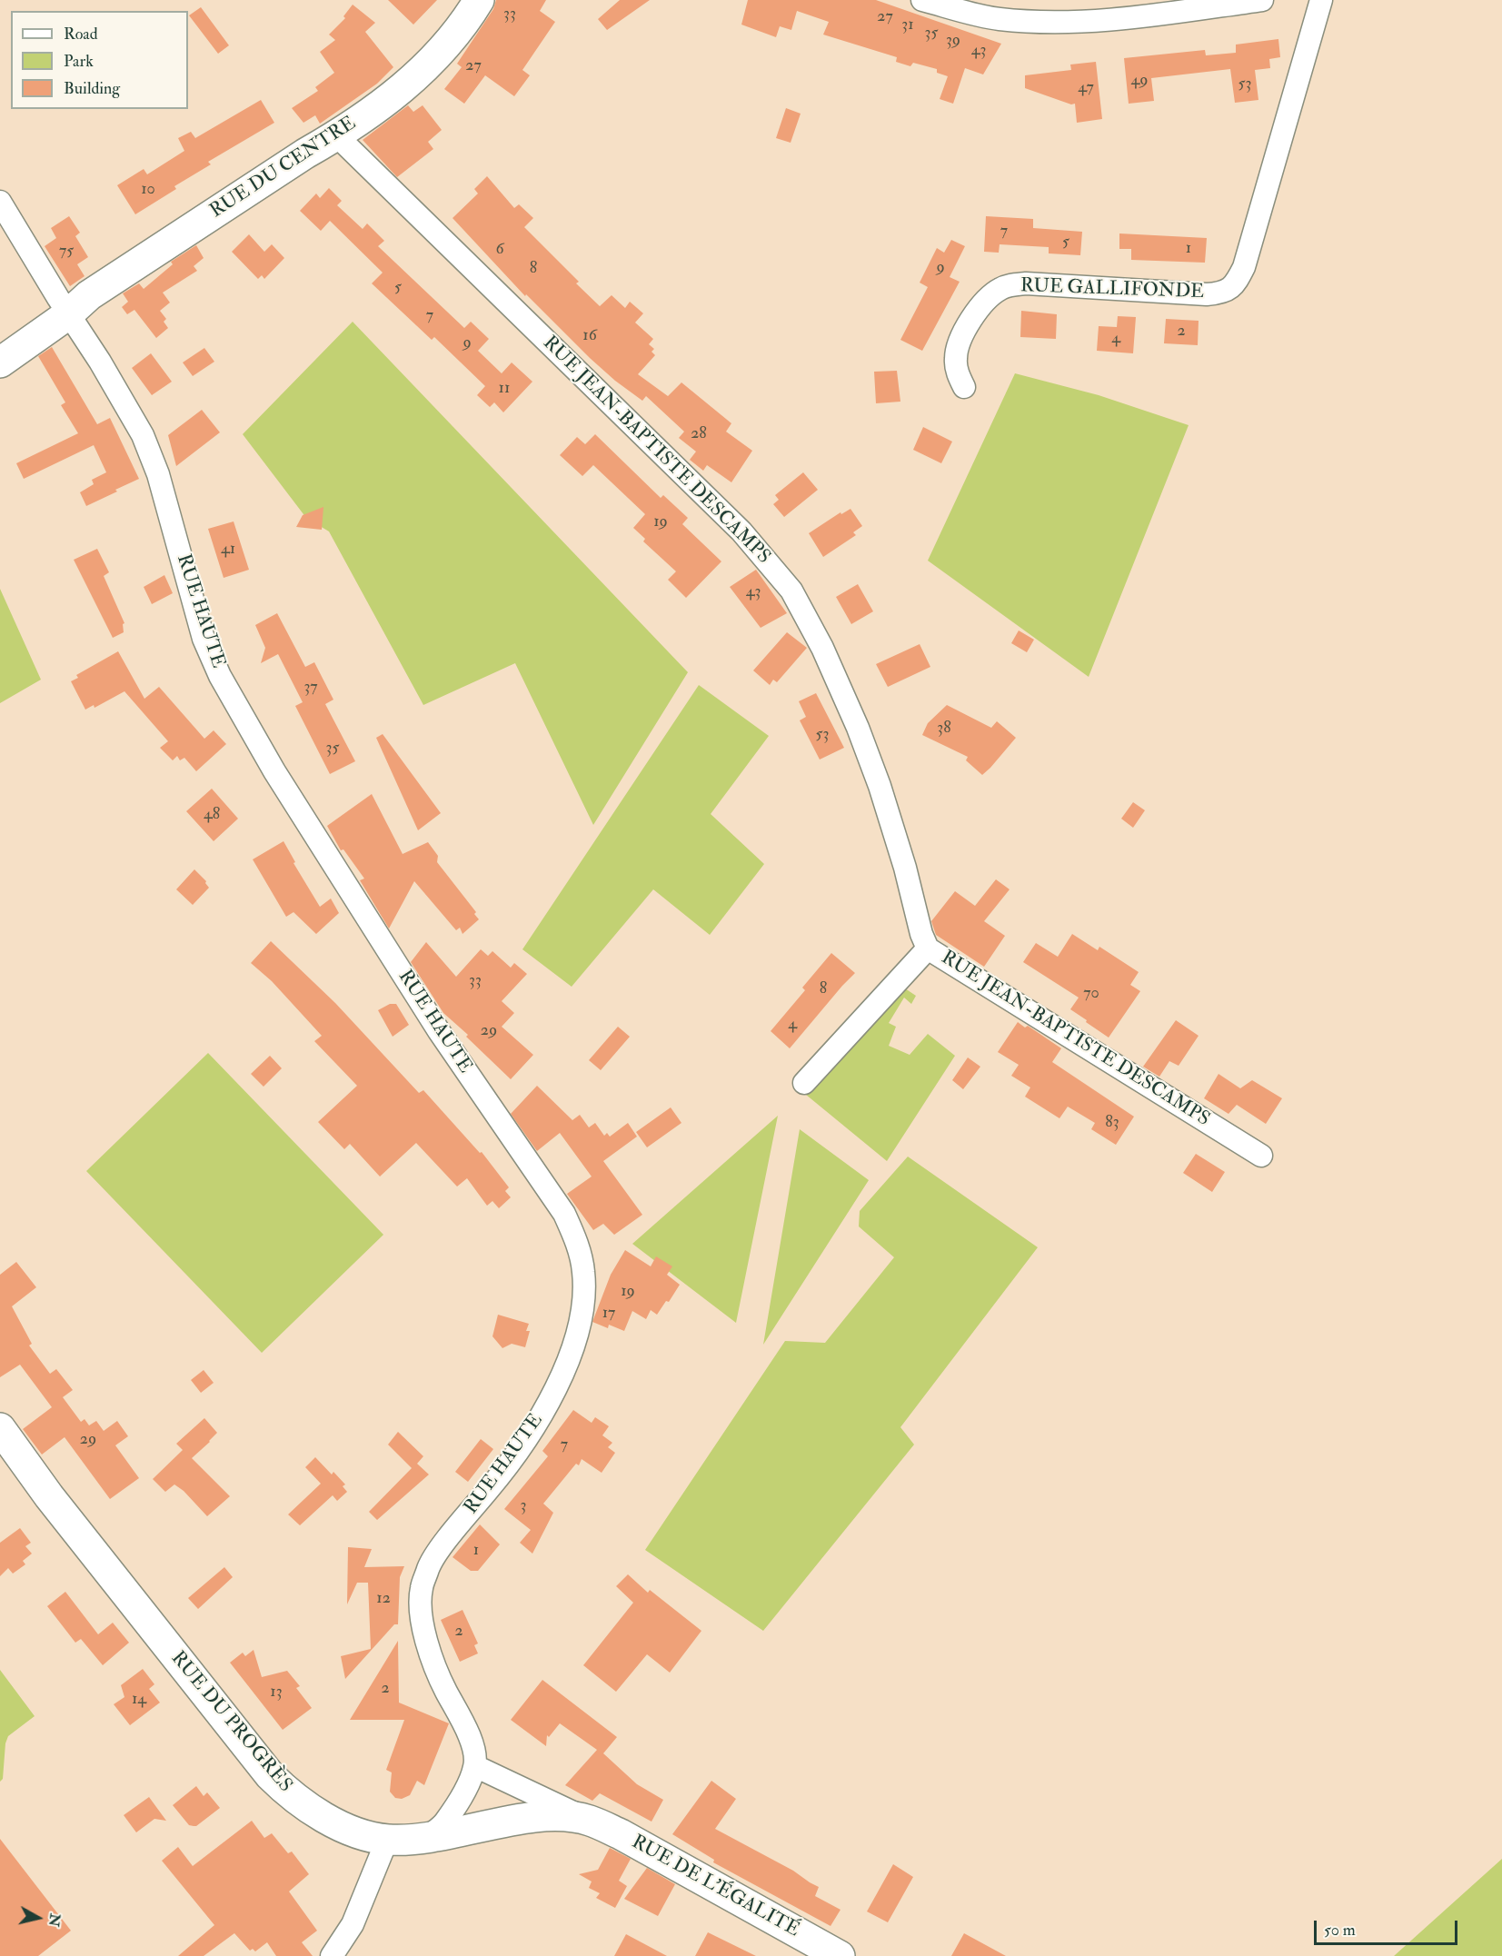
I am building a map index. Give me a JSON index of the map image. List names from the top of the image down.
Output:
{
  "streets": {
    "main road": ["RUE DU CENTRE", "RUE DU PROGRÈS", "RUE DE L'ÉGALITÉ"],
    "street": ["RUE GALLIFONDE", "RUE JEAN-BAPTISTE DESCAMPS", "RUE HAUTE"]
  },
  "crossings": [
    ["RUE DU CENTRE", "RUE JEAN-BAPTISTE DESCAMPS"],
    ["RUE DU CENTRE", "RUE HAUTE"],
    ["RUE DU PROGRÈS", "RUE DE L'ÉGALITÉ"]
  ],
  "house_numbers": [
    "33",
    "27",
    "31",
    "35",
    "39",
    "43",
    "27",
    "49",
    "53",
    "47",
    "10",
    "7",
    "5",
    "1",
    "6",
    "75",
    "9",
    "8",
    "5",
    "7",
    "2",
    "16",
    "4",
    "9",
    "11",
    "28",
    "19",
    "41",
    "43",
    "37",
    "38",
    "53",
    "35",
    "48",
    "33",
    "8",
    "70",
    "4",
    "29",
    "83",
    "19",
    "17",
    "29",
    "7",
    "3",
    "1",
    "12",
    "2",
    "2",
    "13",
    "14"
  ],
  "legend": ["Road", "Park", "Building"],
  "scale_bar": "50 m",
  "north": "right"
}
